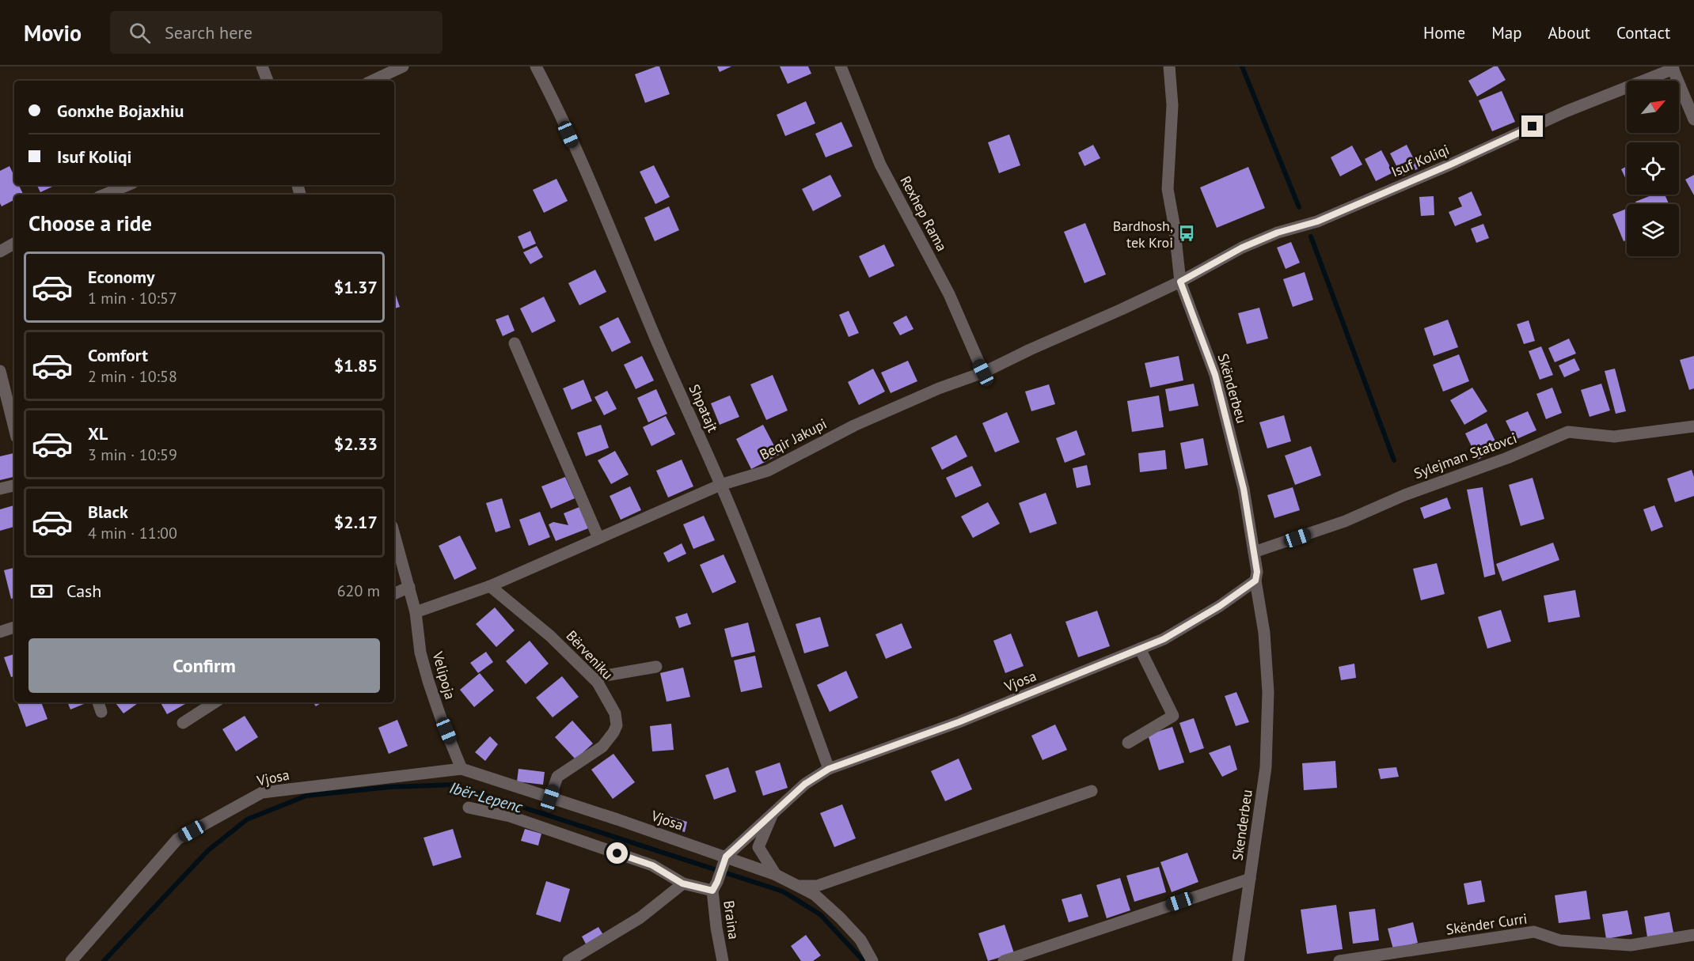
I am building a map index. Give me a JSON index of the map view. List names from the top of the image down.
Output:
{
  "streets": {
    "street": [
      "Isuf Koliqi",
      "Rexhep Rama",
      "Skënderbeu",
      "Shpatajt",
      "Beqir Jakupi",
      "Sylejman Statovci",
      "Bërveniku",
      "Velipoja",
      "Vjosa",
      "Skenderbeu",
      "Braina",
      "Skënder Curri"
    ]
  },
  "crossings": [
    ["Isuf Koliqi", "Skënderbeu"],
    ["Isuf Koliqi", "Beqir Jakupi"],
    ["Rexhep Rama", "Beqir Jakupi"],
    ["Skënderbeu", "Beqir Jakupi"],
    ["Skënderbeu", "Sylejman Statovci"],
    ["Skënderbeu", "Vjosa"],
    ["Skënderbeu", "Skenderbeu"],
    ["Shpatajt", "Beqir Jakupi"],
    ["Shpatajt", "Vjosa"],
    ["Beqir Jakupi", "Bërveniku"],
    ["Beqir Jakupi", "Velipoja"],
    ["Bërveniku", "Vjosa"],
    ["Velipoja", "Vjosa"],
    ["Vjosa", "Braina"]
  ],
  "water": ["Ibër-Lepenc"],
  "places": {
    "bus stop": ["Bardhosh, tek Kroi"]
  },
  "north": "top right",
  "page": {
    "header": "Movio",
    "search": "Search here",
    "nav": [
      "Home",
      "Map",
      "About",
      "Contact"
    ],
    "banner": ["Gonxhe Bojaxhiu", "Isuf Koliqi"],
    "heading": "Choose a ride",
    "list": [
      {
        "name": "Economy",
        "note": "1 min · 10:57",
        "value": "$1.37"
      },
      {
        "name": "Comfort",
        "note": "2 min · 10:58",
        "value": "$1.85"
      },
      {
        "name": "XL",
        "note": "3 min · 10:59",
        "value": "$2.33"
      },
      {
        "name": "Black",
        "note": "4 min · 11:00",
        "value": "$2.17"
      }
    ],
    "pay": ["Cash", "620 m"],
    "buttons": "Confirm"
  }
}
